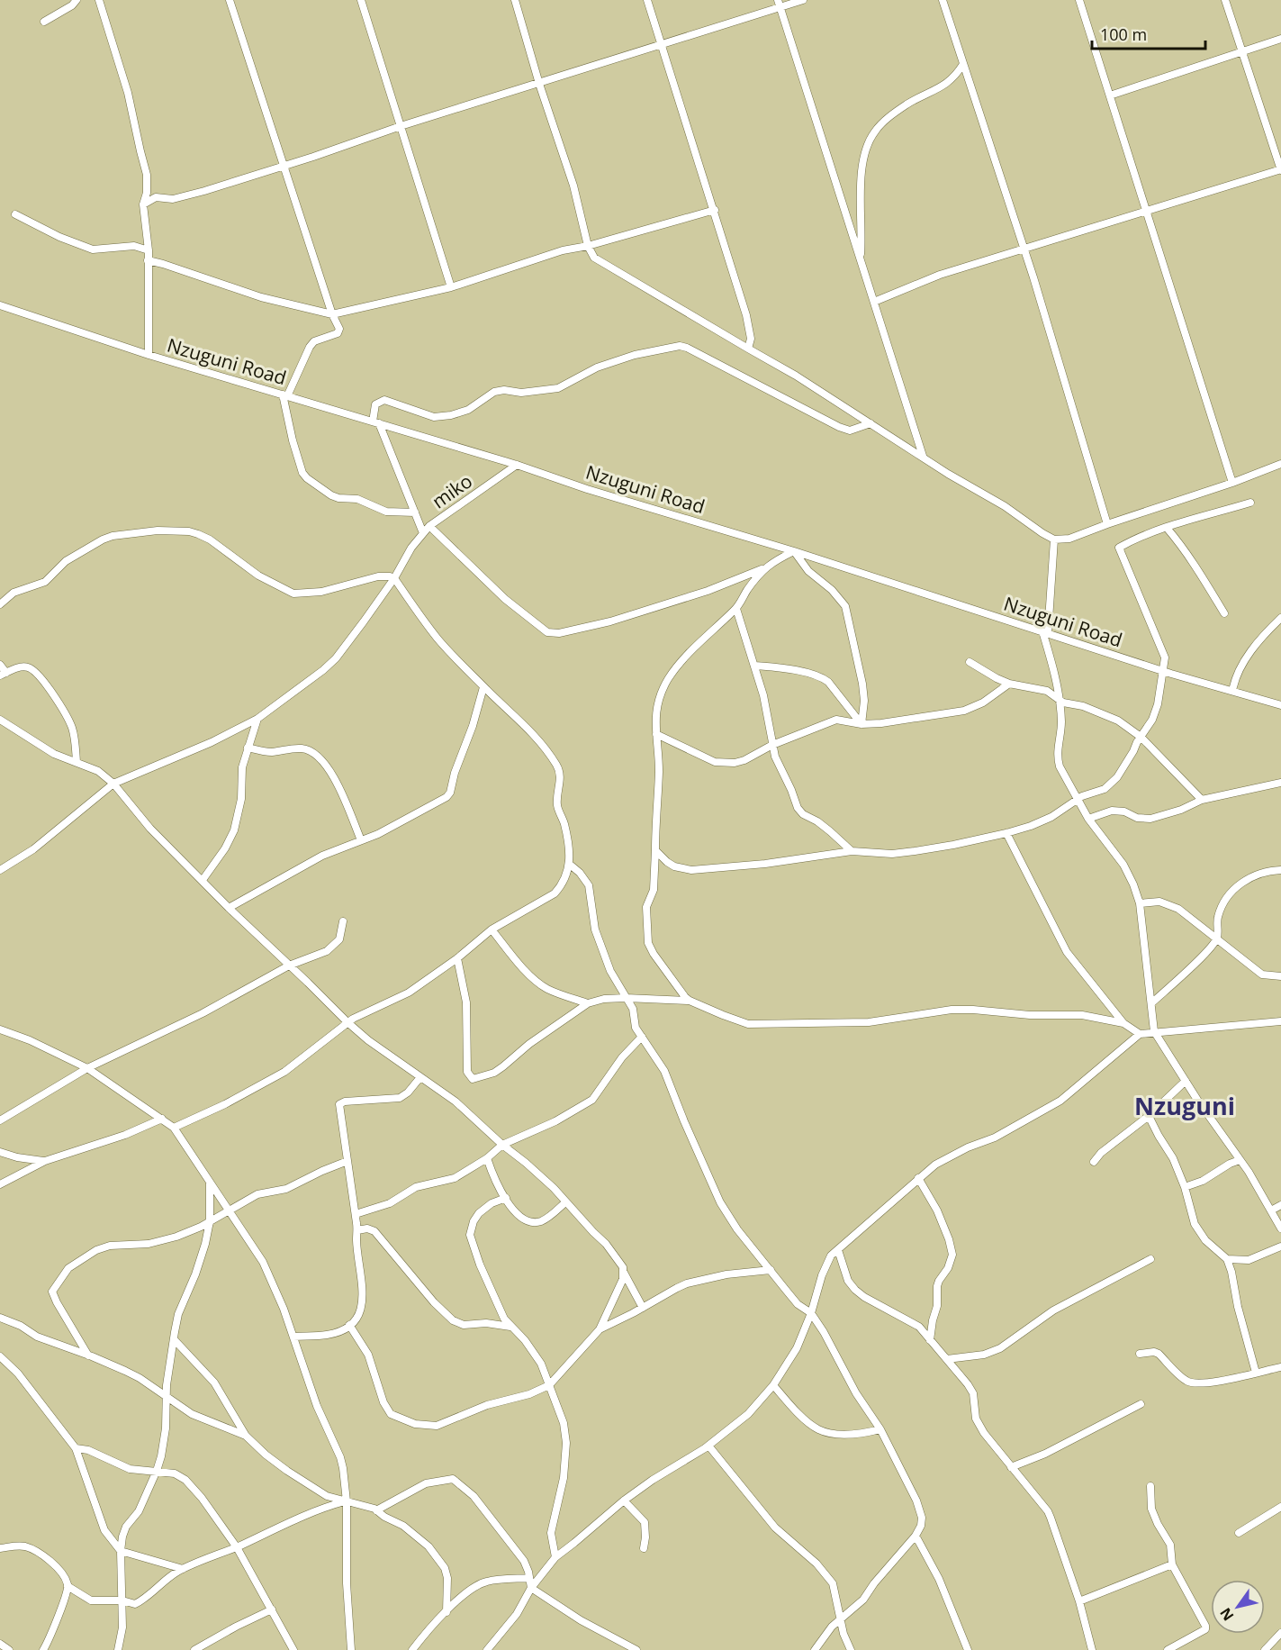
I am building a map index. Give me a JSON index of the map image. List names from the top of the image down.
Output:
{
  "streets": {
    "street": ["Nzuguni Road", "miko"]
  },
  "crossings": [
    ["Nzuguni Road", "miko"]
  ],
  "districts": ["Nzuguni"],
  "scale_bar": "100 m",
  "north": "bottom left"
}
